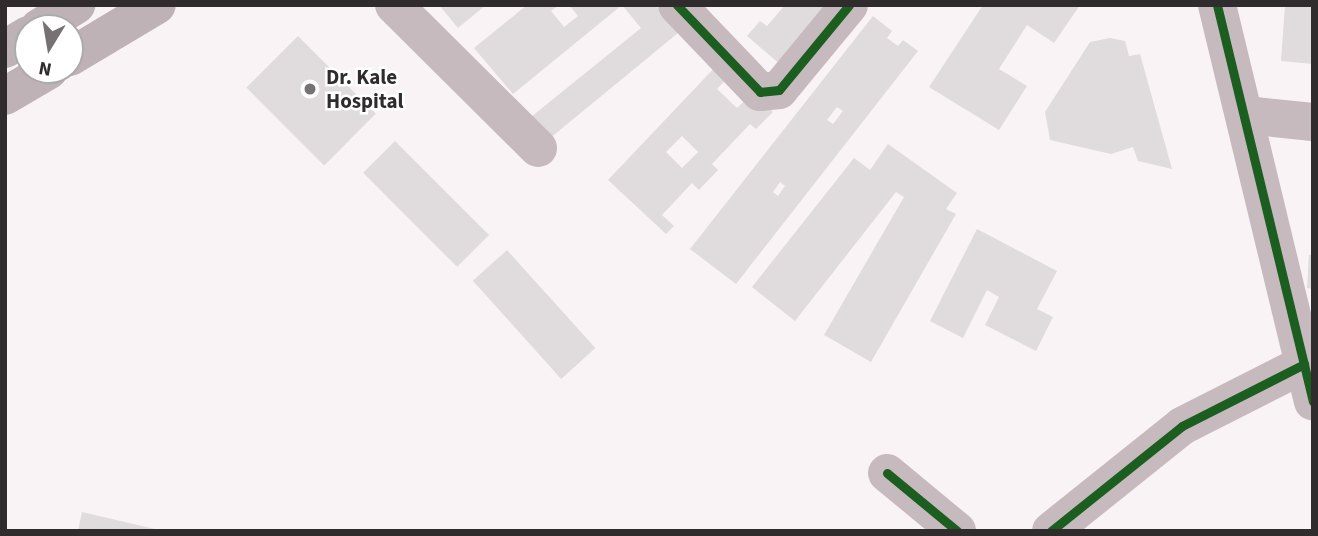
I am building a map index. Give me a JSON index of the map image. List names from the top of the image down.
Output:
{
  "places": ["Dr. Kale Hospital"],
  "north": "bottom"
}
